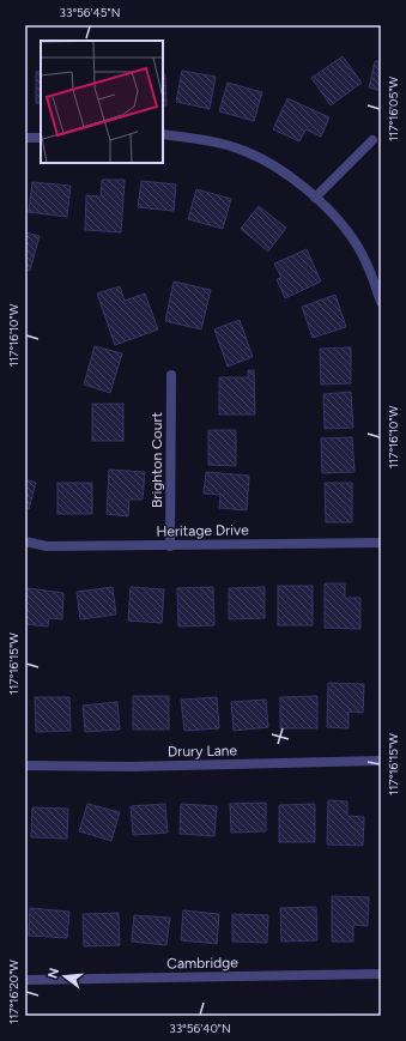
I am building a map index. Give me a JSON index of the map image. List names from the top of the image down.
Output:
{
  "streets": {
    "street": [
      "Brighton Court",
      "Heritage Drive",
      "Drury Lane",
      "Cambridge"
    ]
  },
  "crossings": [
    ["Brighton Court", "Heritage Drive"]
  ],
  "north": "left",
  "coordinates": [
    "33°56'45\"N",
    "117°16'05\"W",
    "117°16'10\"W",
    "117°16'15\"W",
    "117°16'20\"W",
    "33°56'40\"N"
  ]
}
